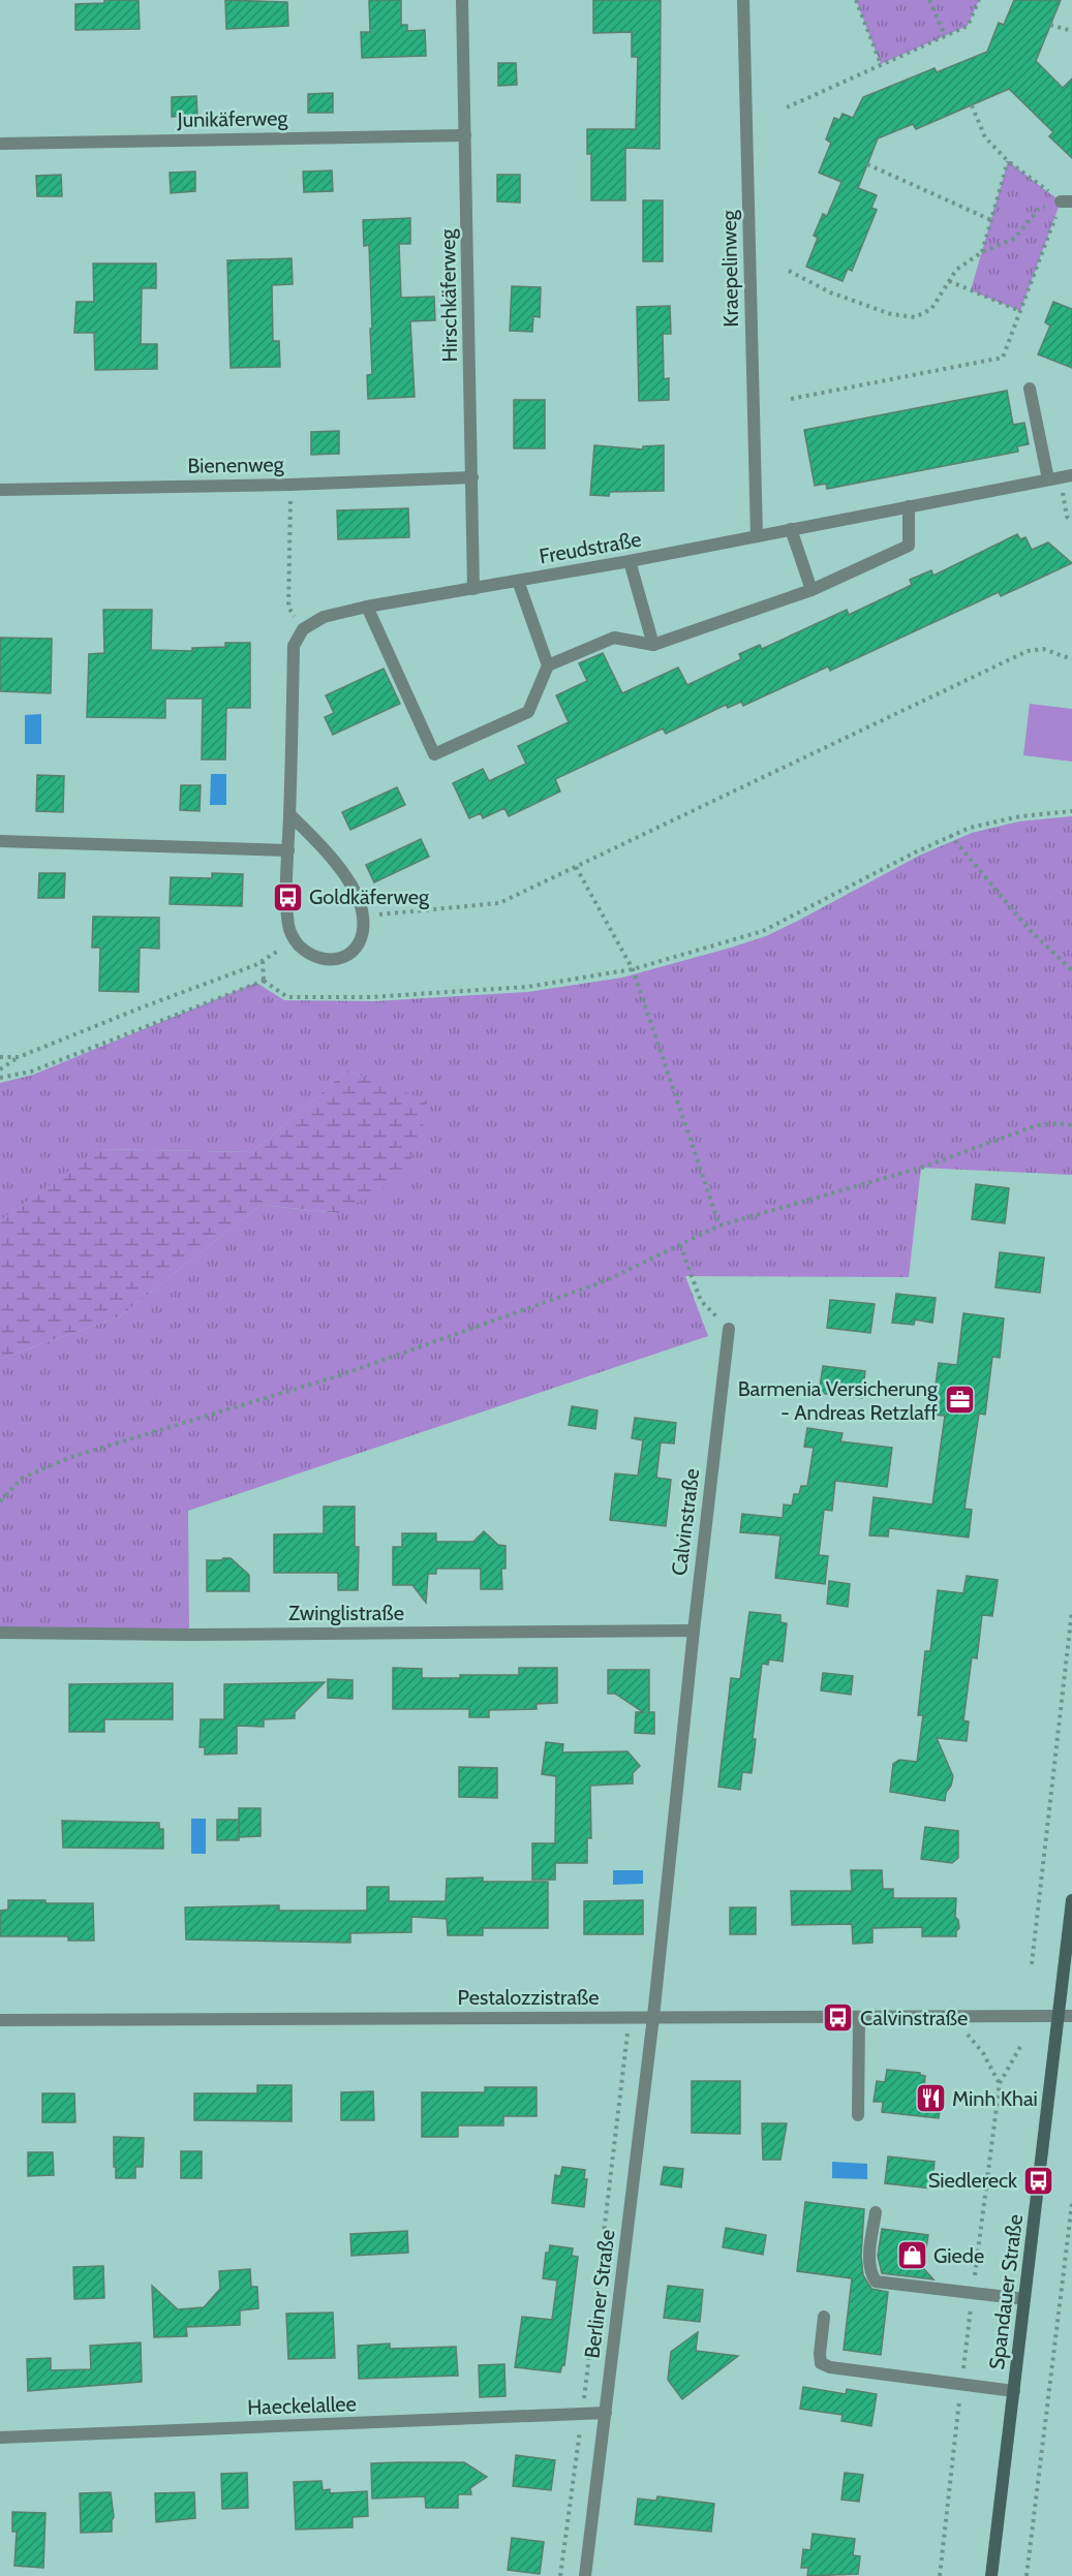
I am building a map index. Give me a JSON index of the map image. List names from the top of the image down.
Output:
{
  "streets": {
    "main road": ["Spandauer Straße"],
    "street": [
      "Junikäferweg",
      "Kraepelinweg",
      "Hirschkäferweg",
      "Bienenweg",
      "Freudstraße",
      "Calvinstraße",
      "Zwinglistraße",
      "Pestalozzistraße",
      "Berliner Straße",
      "Haeckelallee"
    ]
  },
  "crossings": [
    ["Junikäferweg", "Hirschkäferweg"],
    ["Kraepelinweg", "Freudstraße"],
    ["Hirschkäferweg", "Bienenweg"],
    ["Hirschkäferweg", "Freudstraße"],
    ["Calvinstraße", "Zwinglistraße"],
    ["Calvinstraße", "Pestalozzistraße"],
    ["Calvinstraße", "Berliner Straße"],
    ["Pestalozzistraße", "Spandauer Straße"],
    ["Pestalozzistraße", "Berliner Straße"],
    ["Berliner Straße", "Haeckelallee"]
  ],
  "places": {
    "bus stop": ["Goldkäferweg", "Calvinstraße", "Siedlereck"],
    "office": ["Barmenia Versicherung - Andreas Retzlaff"],
    "restaurant": ["Minh Khai"],
    "shop": ["Giede"]
  }
}
